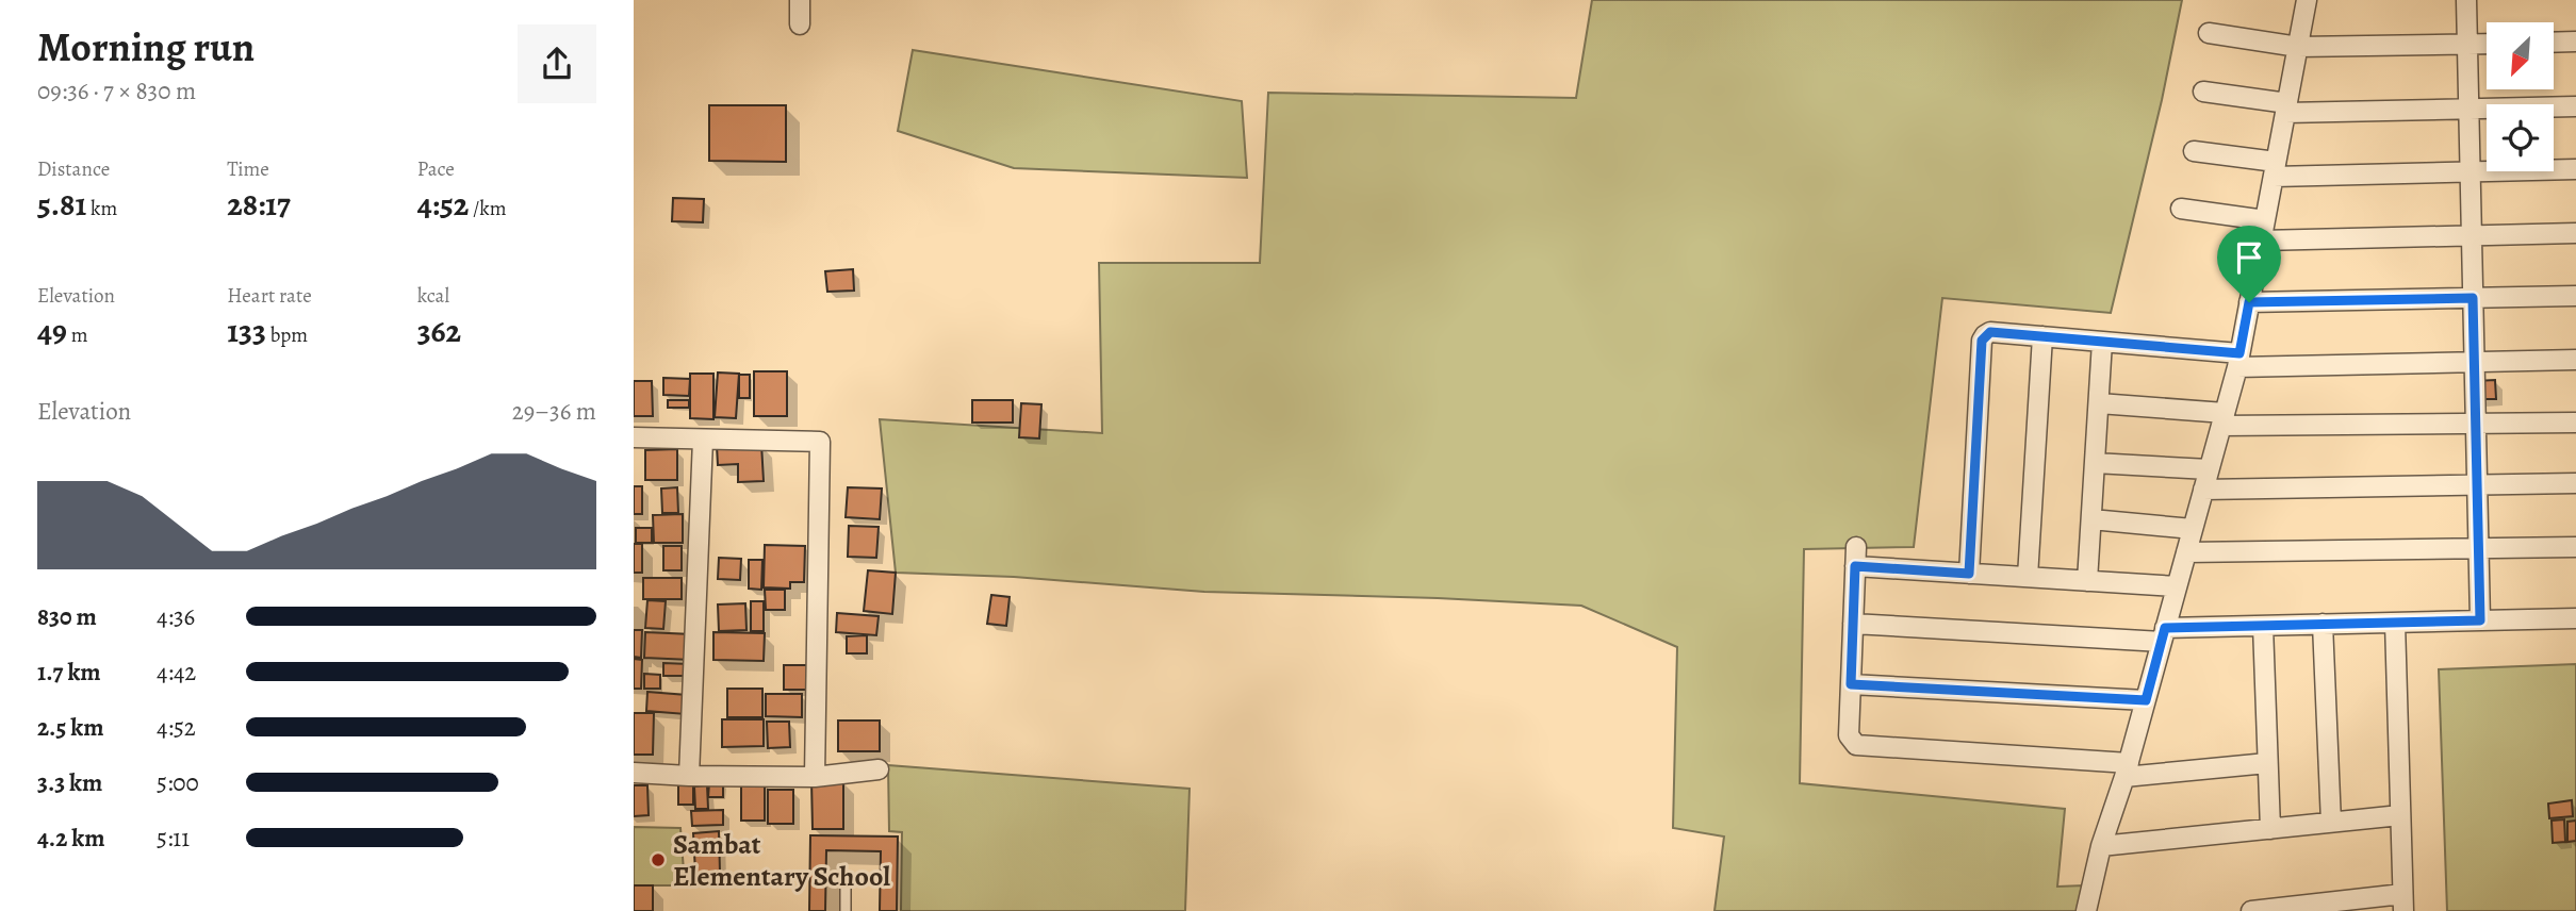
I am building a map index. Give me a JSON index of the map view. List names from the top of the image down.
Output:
{
  "places": ["Sambat Elementary School"],
  "north": "bottom left",
  "page": {
    "heading": ["Morning run", "09:36 · 7 × 830 m"],
    "stats": [
      ["Distance", "5.81 km"],
      ["Time", "28:17"],
      ["Pace", "4:52 /km"],
      ["Elevation", "49 m"],
      ["Heart rate", "133 bpm"],
      ["kcal", "362"]
    ],
    "chart": ["Elevation", "29–36 m"],
    "list": [
      {
        "name": "830 m",
        "note": "4:36"
      },
      {
        "name": "1.7 km",
        "note": "4:42"
      },
      {
        "name": "2.5 km",
        "note": "4:52"
      },
      {
        "name": "3.3 km",
        "note": "5:00"
      },
      {
        "name": "4.2 km",
        "note": "5:11"
      }
    ]
  }
}
